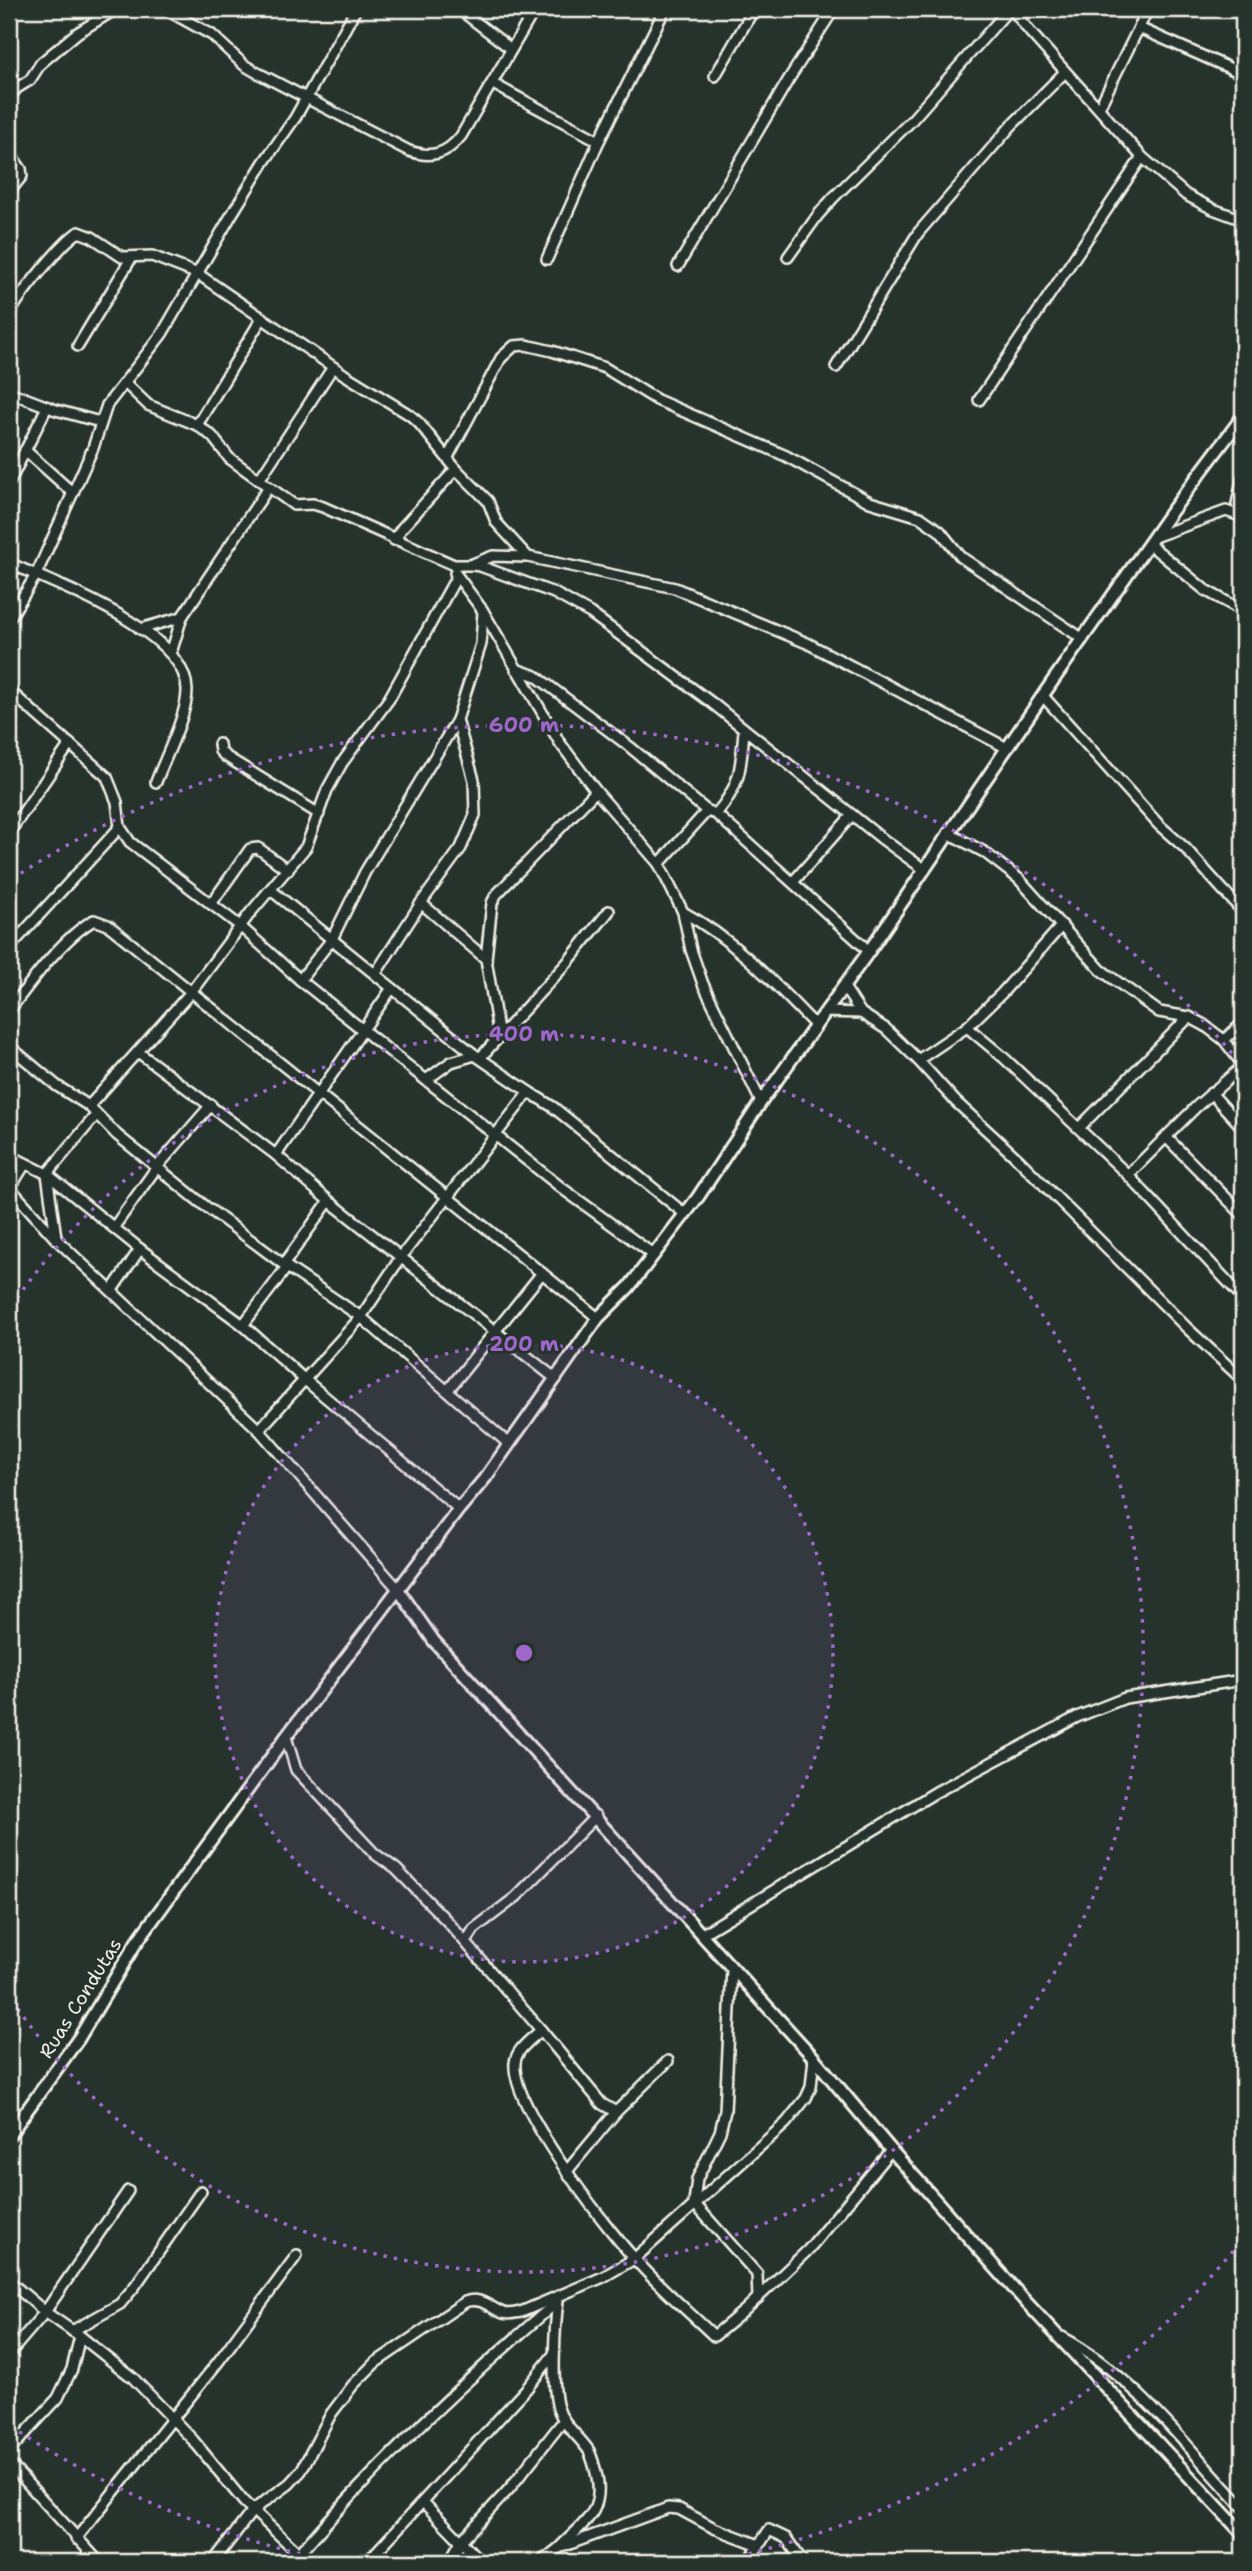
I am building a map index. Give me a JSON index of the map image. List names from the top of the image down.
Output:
{
  "streets": {
    "street": ["Ruas Condutas"]
  },
  "rings": ["600 m", "400 m", "200 m"]
}
